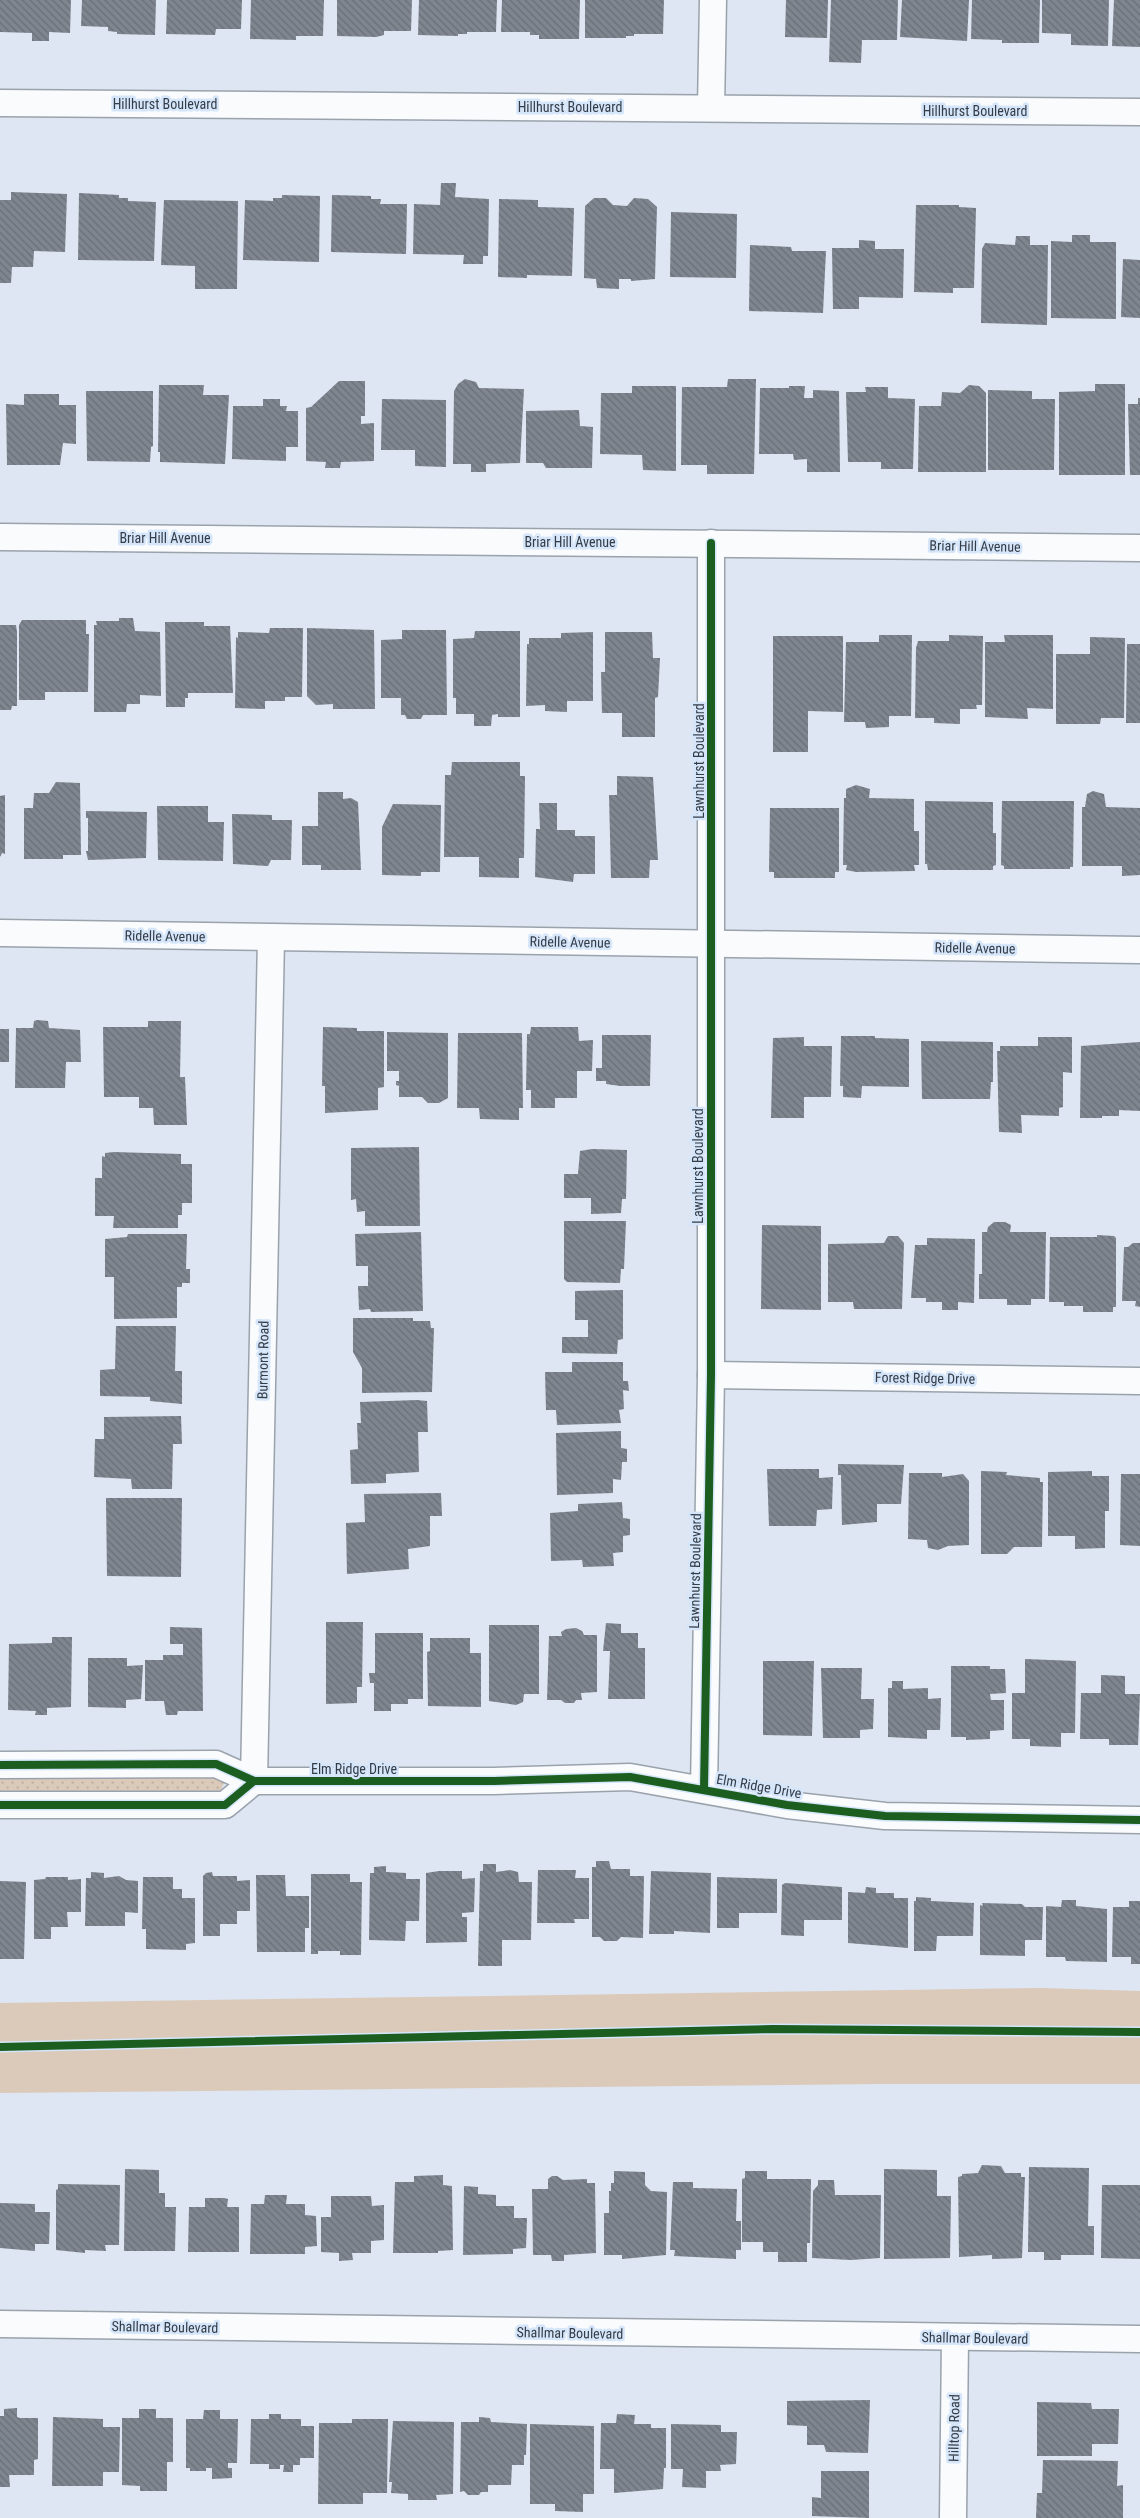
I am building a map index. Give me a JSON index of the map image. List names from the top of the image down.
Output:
{
  "streets": {
    "street": [
      "Hillhurst Boulevard",
      "Briar Hill Avenue",
      "Lawnhurst Boulevard",
      "Ridelle Avenue",
      "Burmont Road",
      "Forest Ridge Drive",
      "Elm Ridge Drive",
      "Shallmar Boulevard",
      "Hilltop Road"
    ]
  },
  "crossings": [
    ["Briar Hill Avenue", "Lawnhurst Boulevard"],
    ["Lawnhurst Boulevard", "Ridelle Avenue"],
    ["Lawnhurst Boulevard", "Forest Ridge Drive"],
    ["Lawnhurst Boulevard", "Elm Ridge Drive"],
    ["Ridelle Avenue", "Burmont Road"],
    ["Burmont Road", "Elm Ridge Drive"],
    ["Shallmar Boulevard", "Hilltop Road"]
  ]
}
